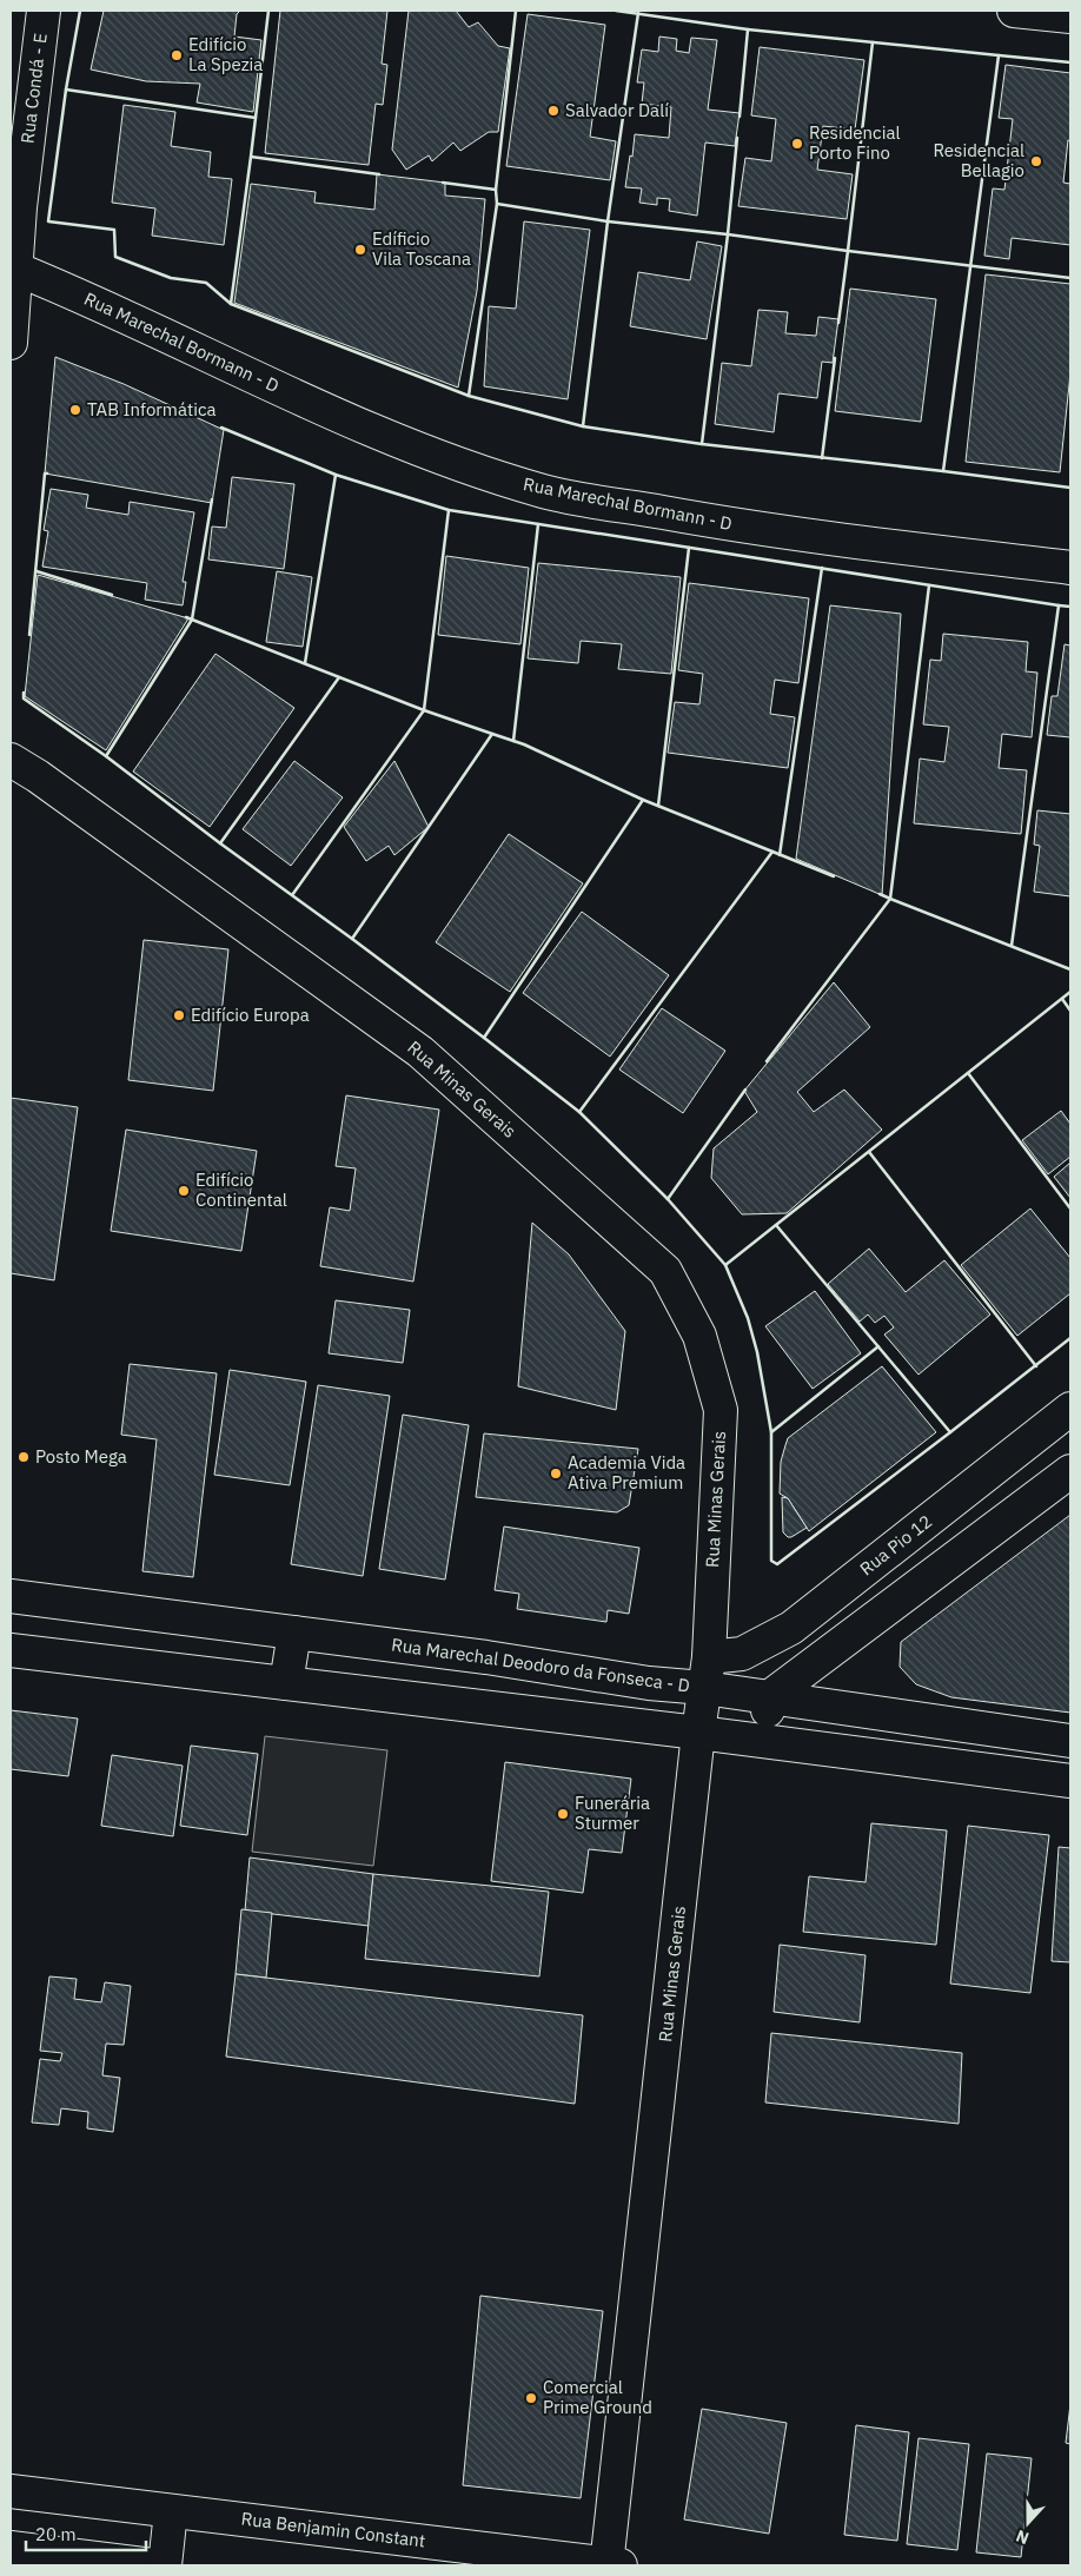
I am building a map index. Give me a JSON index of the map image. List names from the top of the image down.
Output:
{
  "streets": {
    "street": [
      "Rua Condá - E",
      "Rua Marechal Bormann - D",
      "Rua Minas Gerais",
      "Rua Pio 12",
      "Rua Marechal Deodoro da Fonseca - D",
      "Rua Benjamin Constant"
    ]
  },
  "crossings": [
    ["Rua Condá - E", "Rua Marechal Bormann - D"],
    ["Rua Minas Gerais", "Rua Pio 12"],
    ["Rua Minas Gerais", "Rua Marechal Deodoro da Fonseca - D"],
    ["Rua Minas Gerais", "Rua Benjamin Constant"],
    ["Rua Pio 12", "Rua Marechal Deodoro da Fonseca - D"]
  ],
  "places": [
    "Edifício La Spezia",
    "Salvador Dalí",
    "Residencial Porto Fino",
    "Residencial Bellagio",
    "Edíficio Vila Toscana",
    "TAB Informática",
    "Edifício Europa",
    "Edifício Continental",
    "Posto Mega",
    "Academia Vida Ativa Premium",
    "Funerária Sturmer",
    "Comercial Prime Ground"
  ],
  "scale_bar": "20 m",
  "north": "bottom"
}
